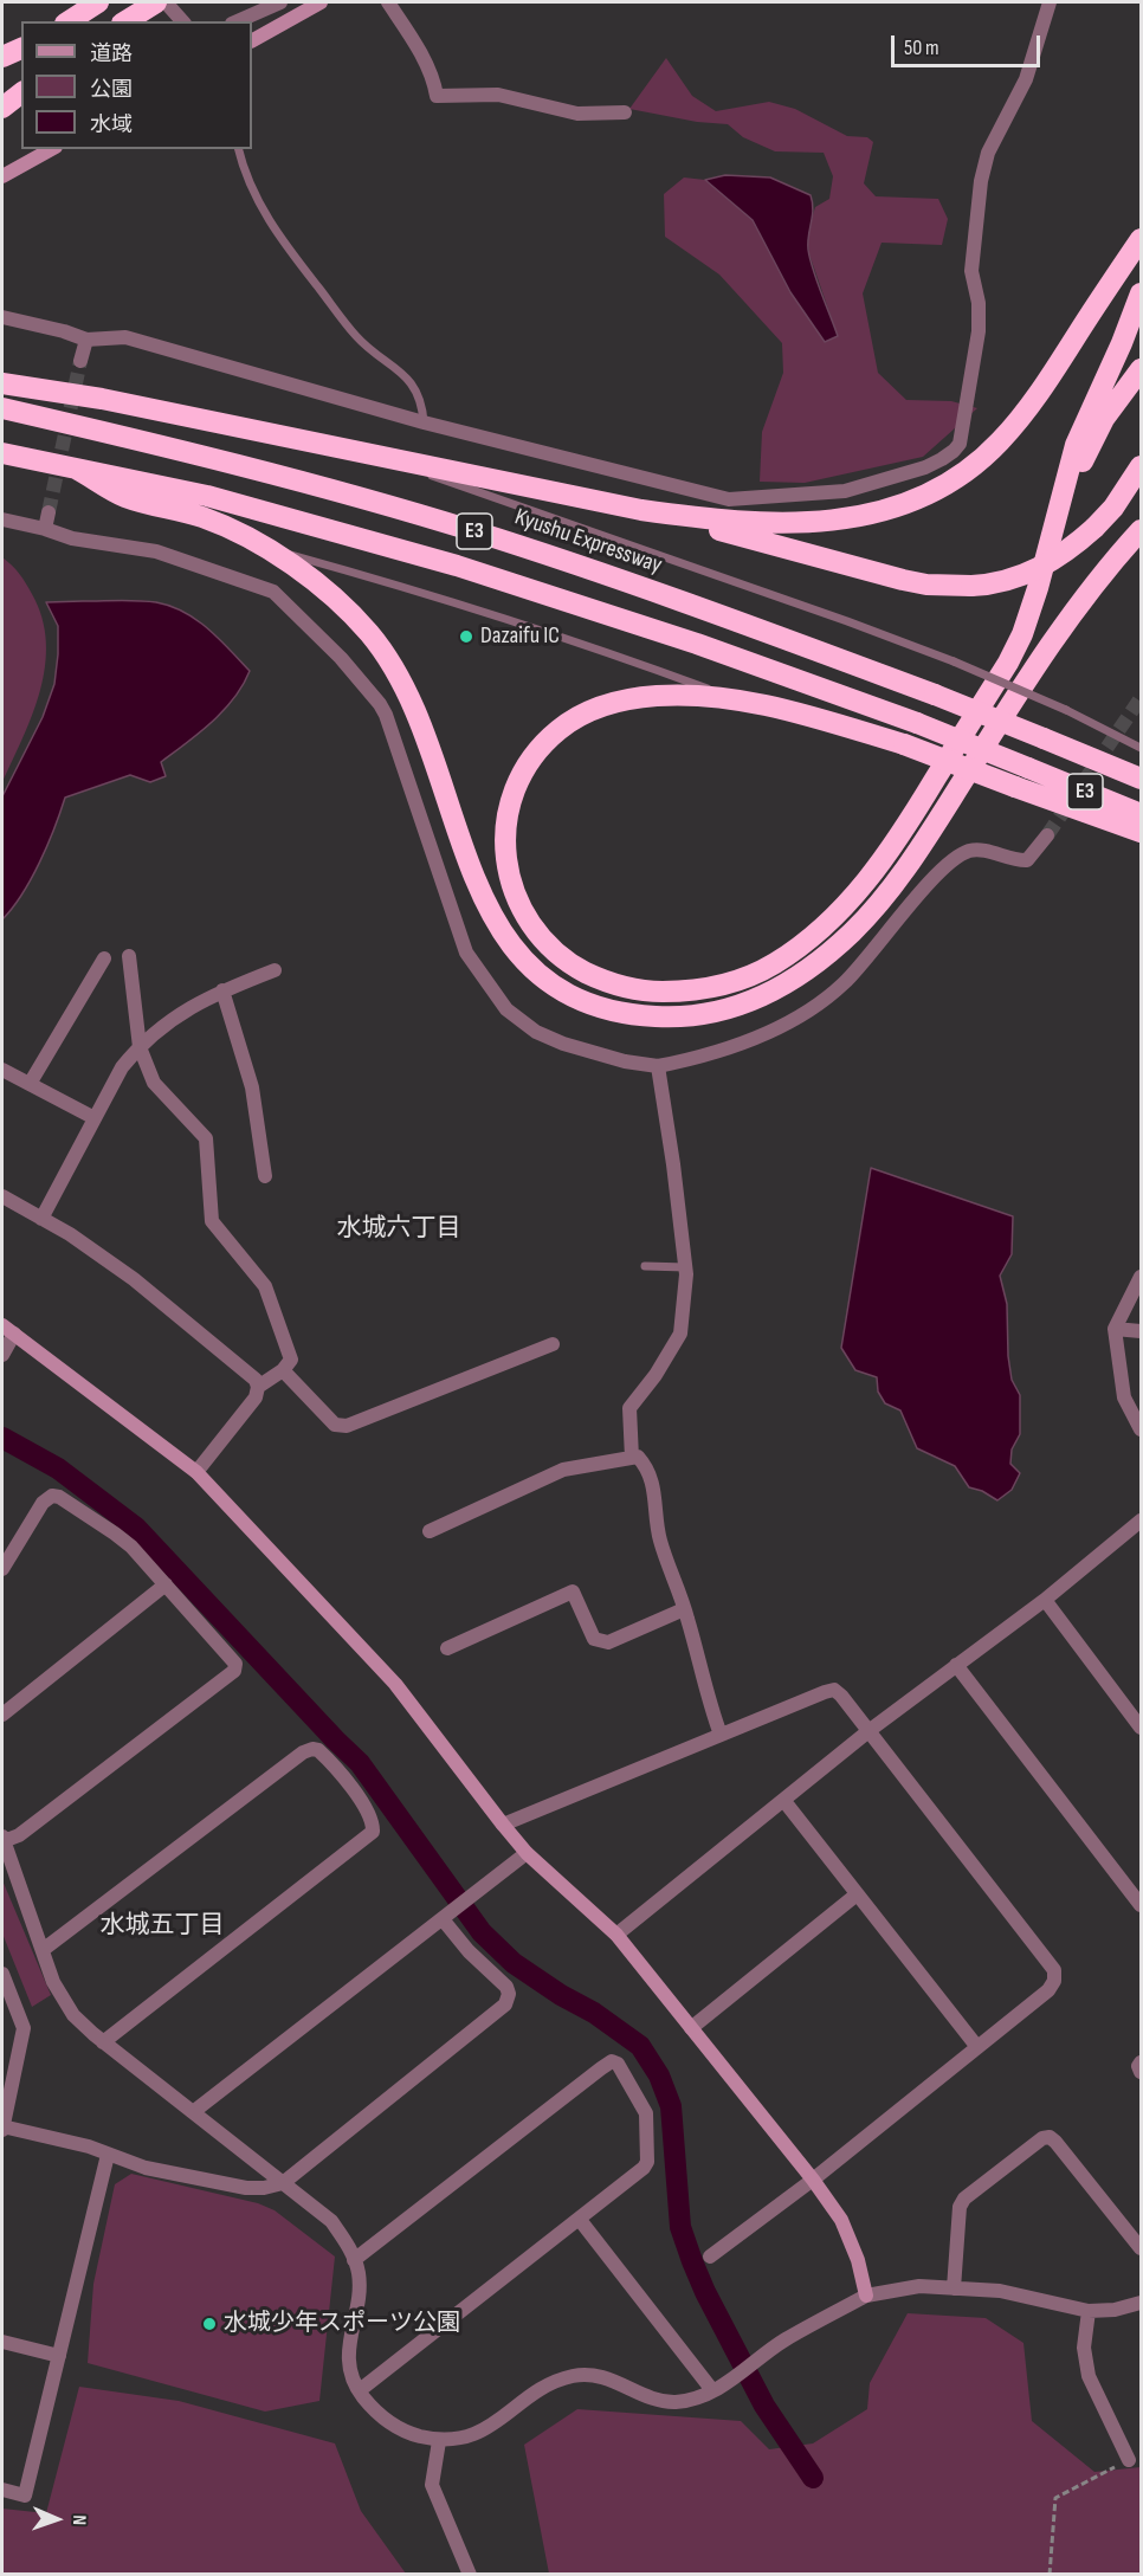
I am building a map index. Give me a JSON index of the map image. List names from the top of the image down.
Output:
{
  "streets": {
    "highway": ["E3", "Kyushu Expressway"]
  },
  "districts": ["水城六丁目", "水城五丁目"],
  "places": ["Dazaifu IC", "水城少年スポーツ公園"],
  "legend": ["道路", "公園", "水域"],
  "scale_bar": "50 m",
  "north": "right"
}
